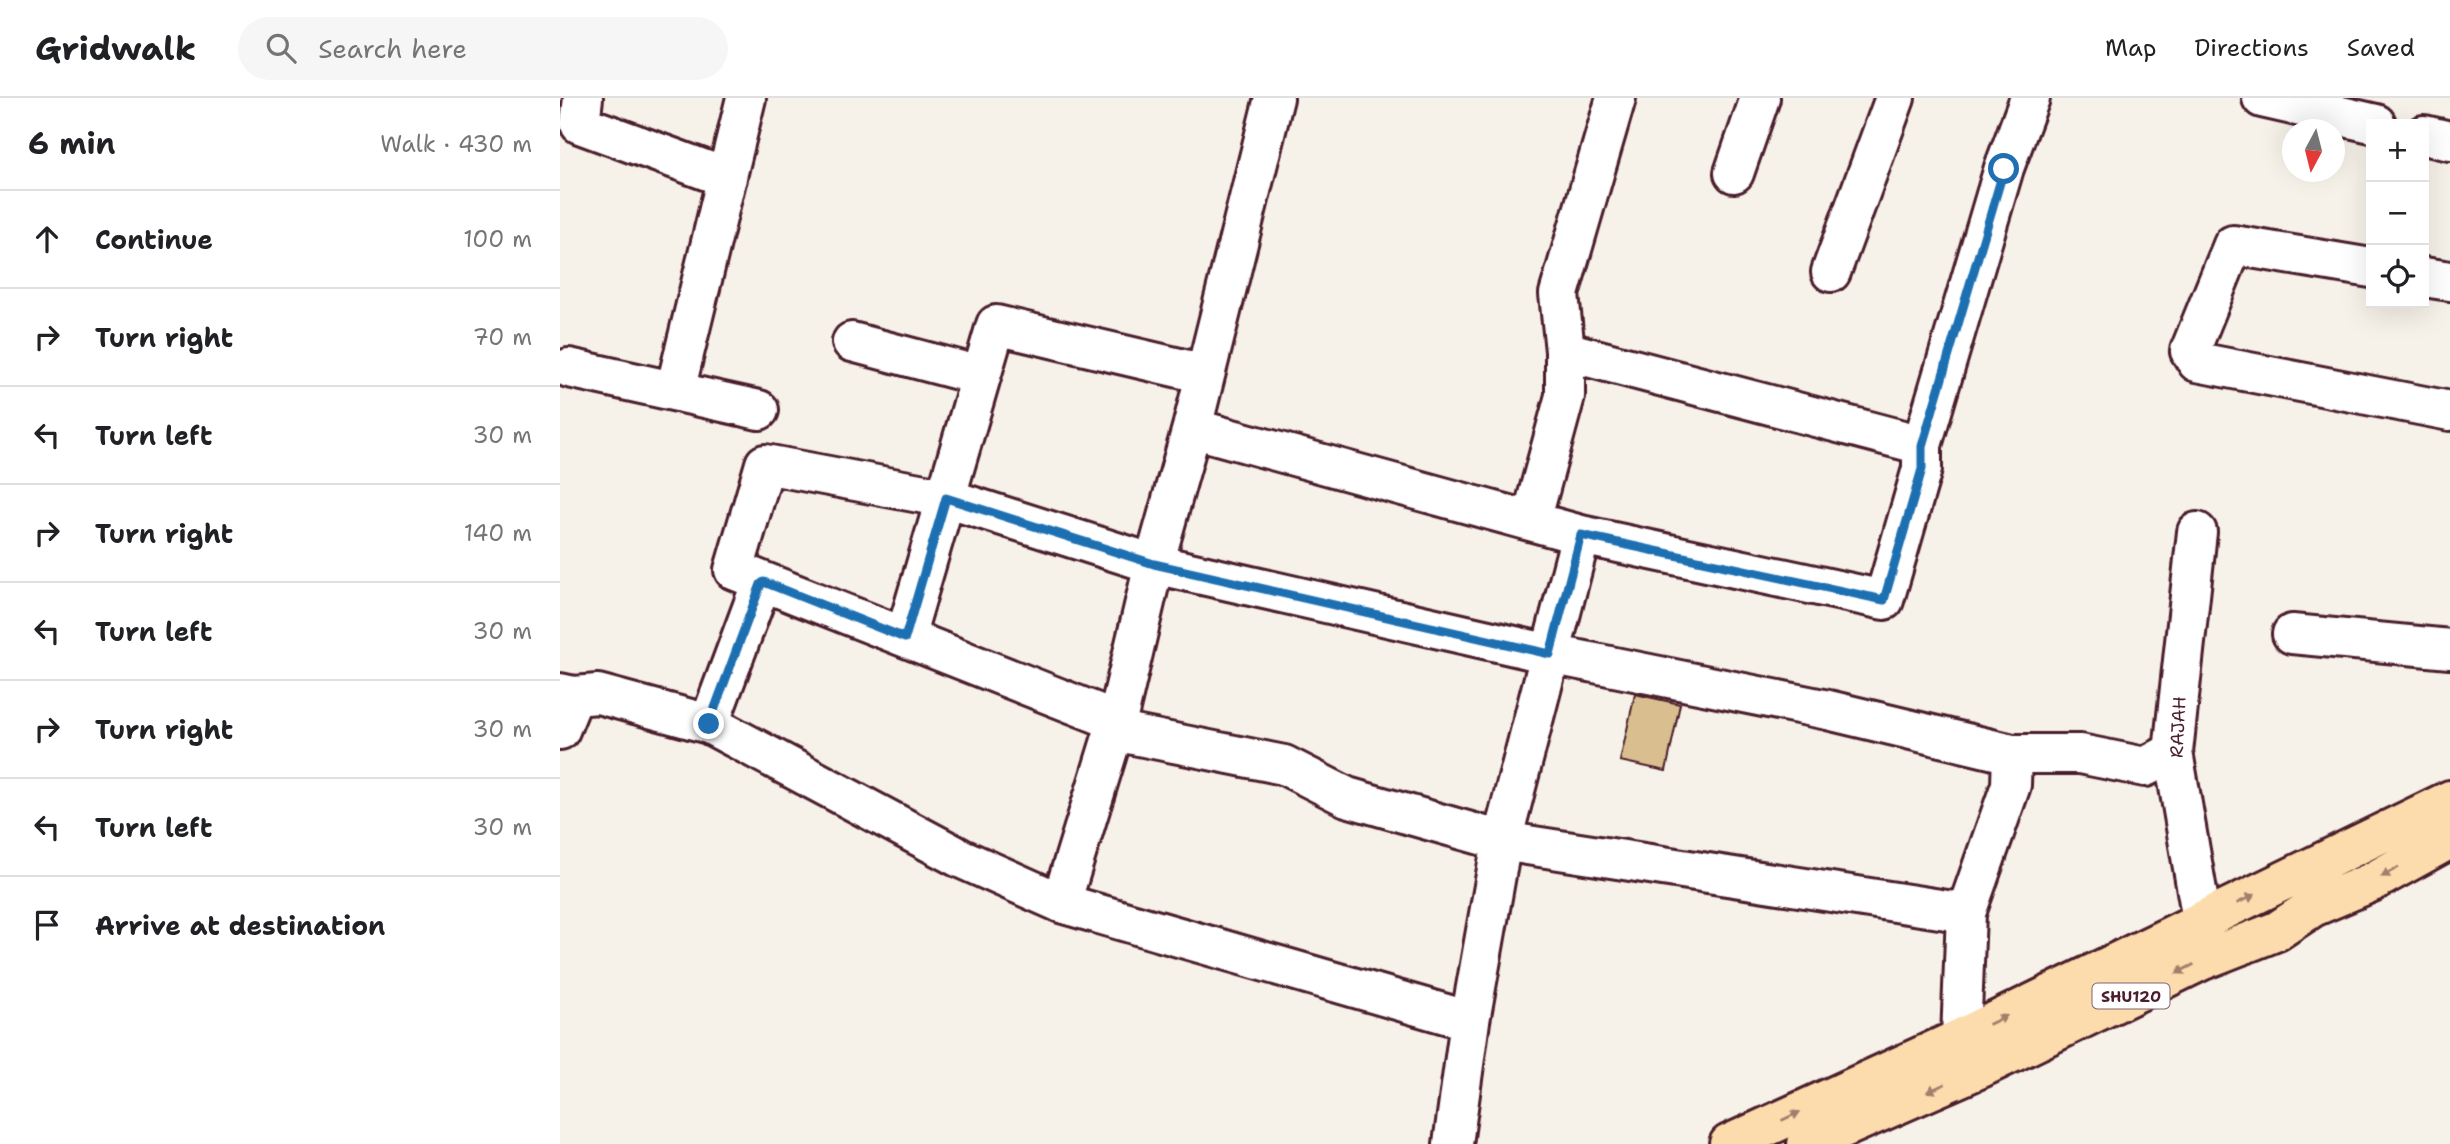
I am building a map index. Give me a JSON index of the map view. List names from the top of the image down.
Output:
{
  "streets": {
    "main road": ["SHU120"],
    "street": ["RAJAH"]
  },
  "north": "bottom",
  "page": {
    "header": "Gridwalk",
    "search": "Search here",
    "nav": ["Map", "Directions", "Saved"],
    "heading": ["6 min", "Walk · 430 m"],
    "map_buttons": ["+", "−"],
    "list": [
      ["Continue", "100 m"],
      ["Turn right", "70 m"],
      ["Turn left", "30 m"],
      ["Turn right", "140 m"],
      ["Turn left", "30 m"],
      ["Turn right", "30 m"],
      ["Turn left", "30 m"],
      "Arrive at destination"
    ]
  }
}
